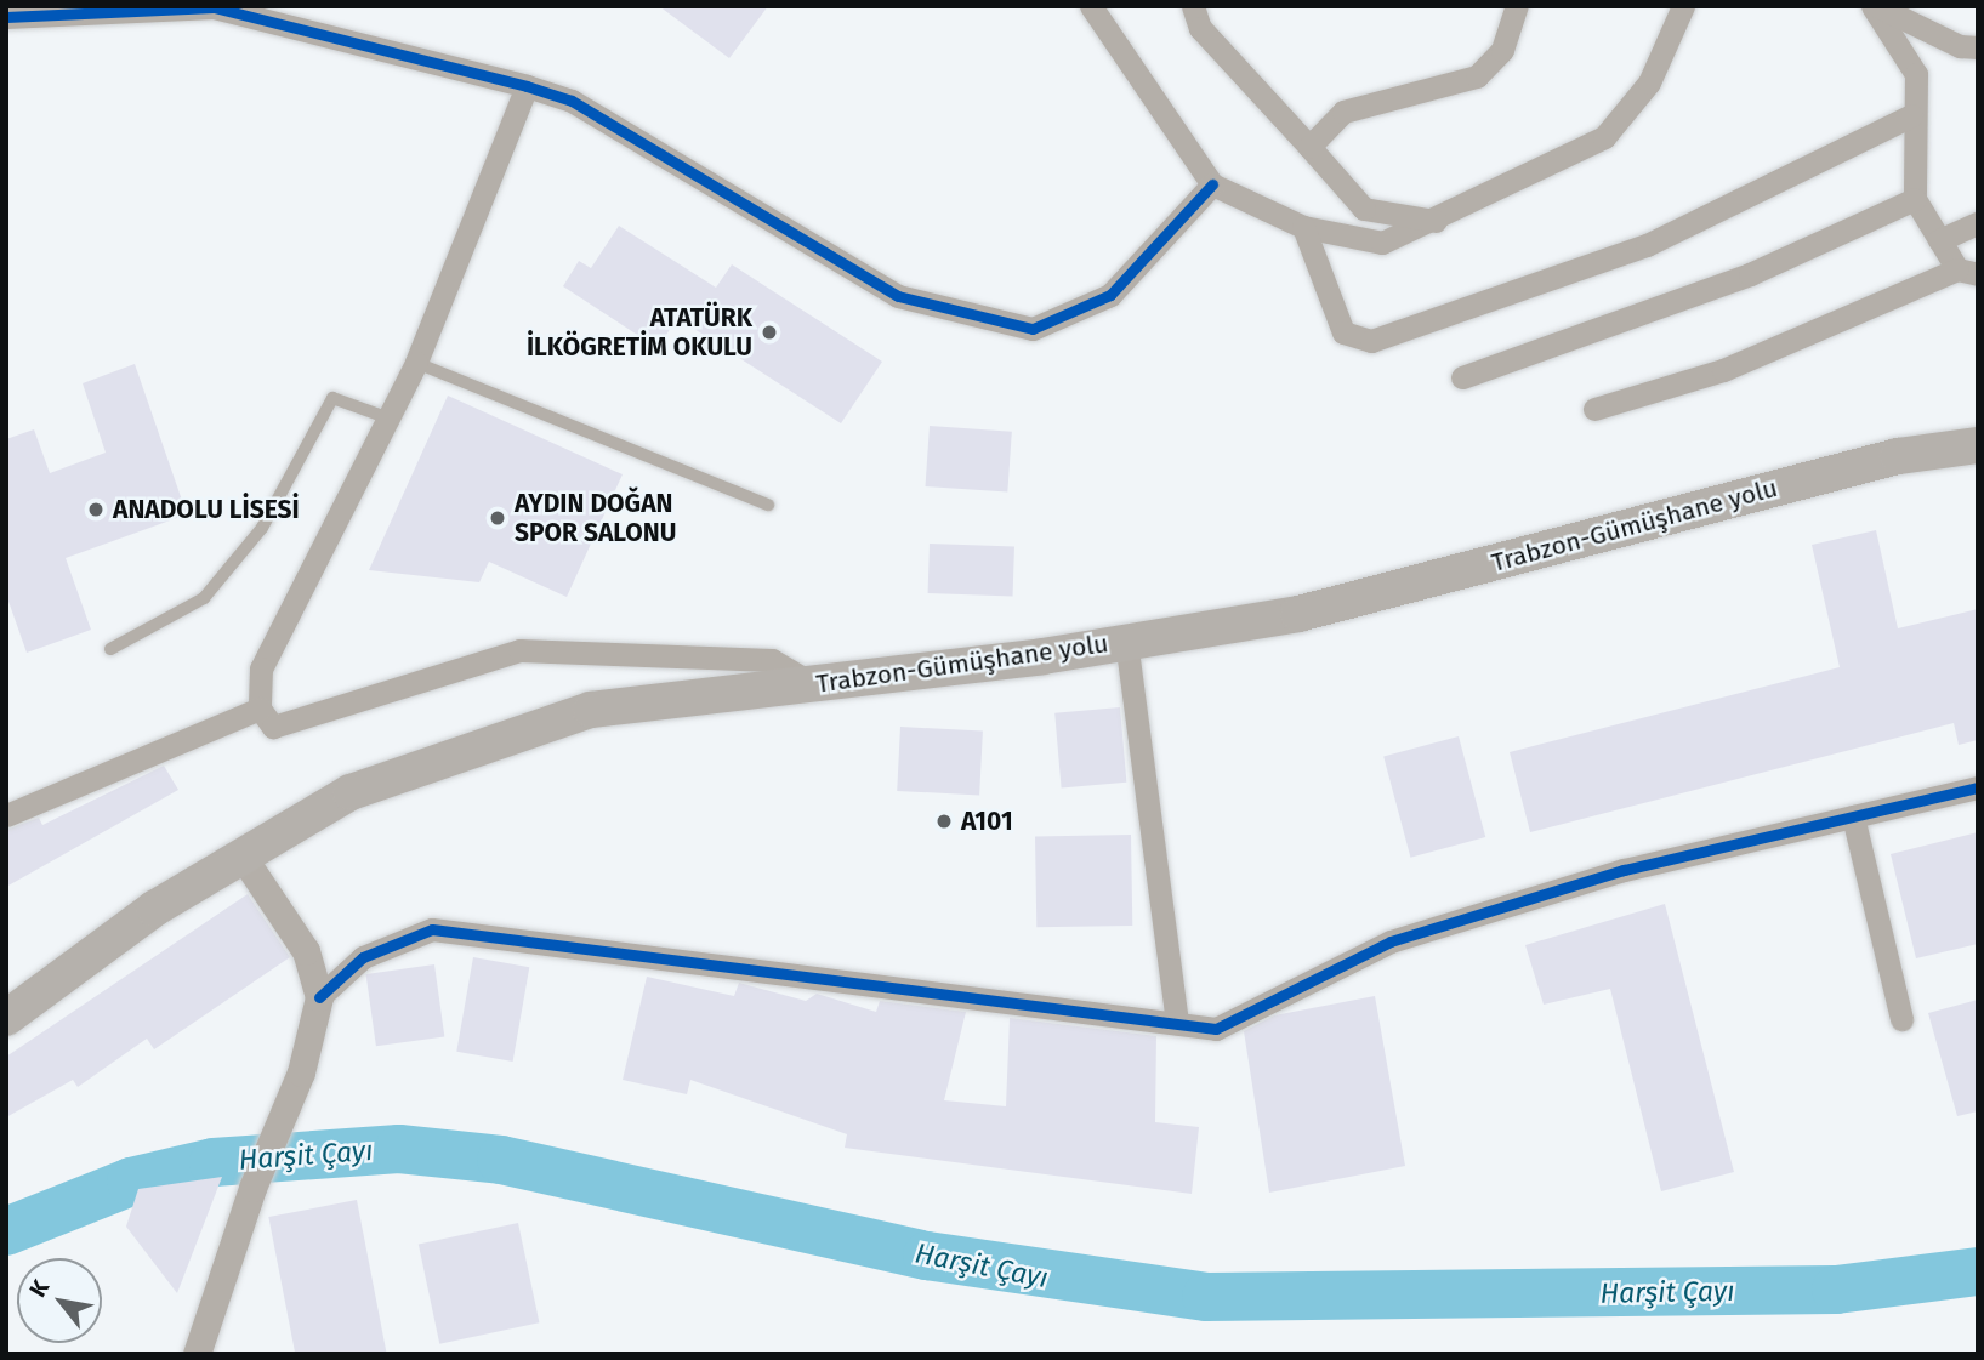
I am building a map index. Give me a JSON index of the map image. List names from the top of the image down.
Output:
{
  "streets": {
    "main road": ["Trabzon-Gümüşhane yolu"]
  },
  "water": ["Harşit Çayı"],
  "places": [
    "ATATÜRK İLKÖGRETİM OKULU",
    "ANADOLU LİSESİ",
    "AYDIN DOĞAN SPOR SALONU",
    "A101"
  ],
  "north": "top left"
}
